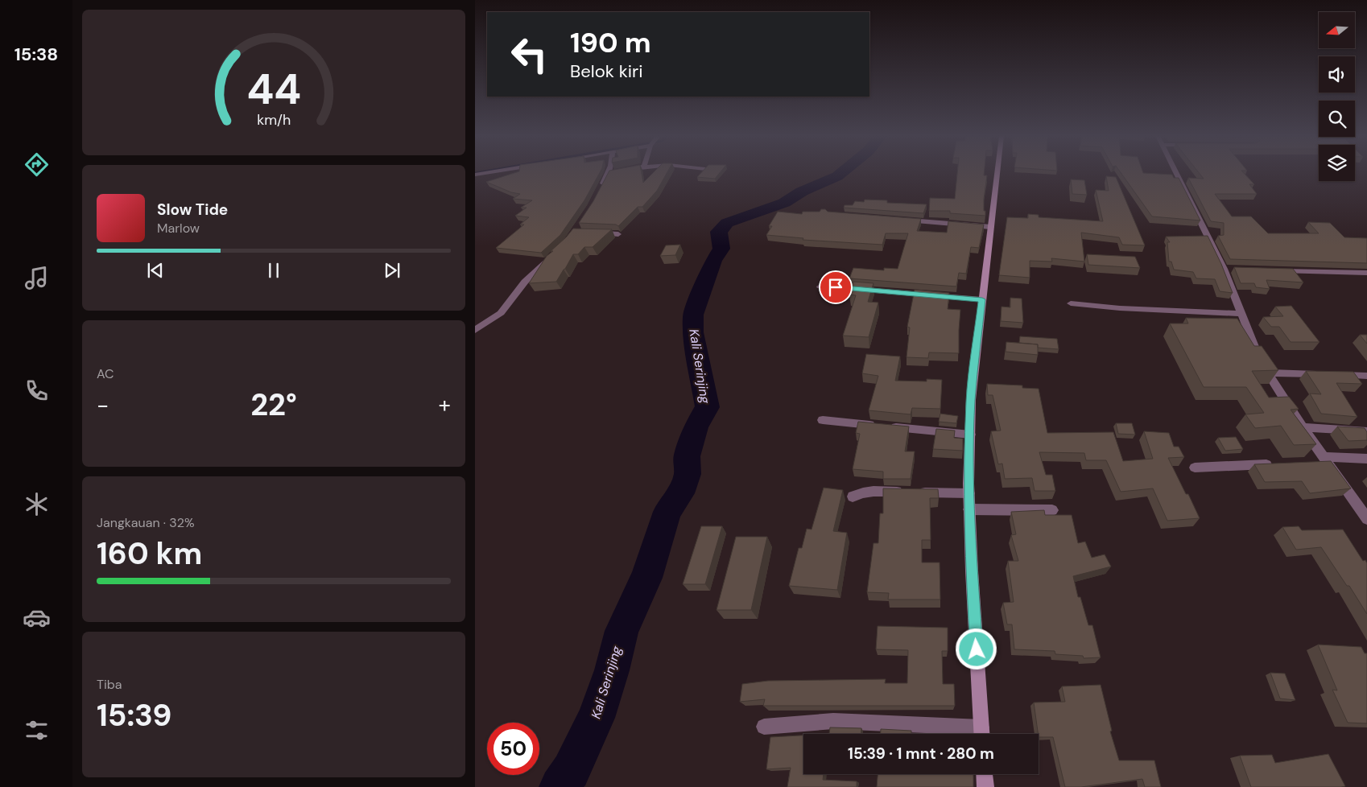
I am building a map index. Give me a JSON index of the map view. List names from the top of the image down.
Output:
{
  "water": ["Kali Serinjing"],
  "north": "left",
  "page": {
    "tabs": "15:38",
    "turn": ["190 m", "Belok kiri"],
    "song": ["Slow Tide", "Marlow"],
    "tile": [
      "AC",
      ["Jangkauan · 32%", "160 km"],
      ["Tiba", "15:39"]
    ],
    "heat": ["−", "22°", "+"],
    "limit": "50",
    "trip": "15:39 · 1 mnt · 280 m",
    "gauge": ["44", "km/h"]
  }
}
